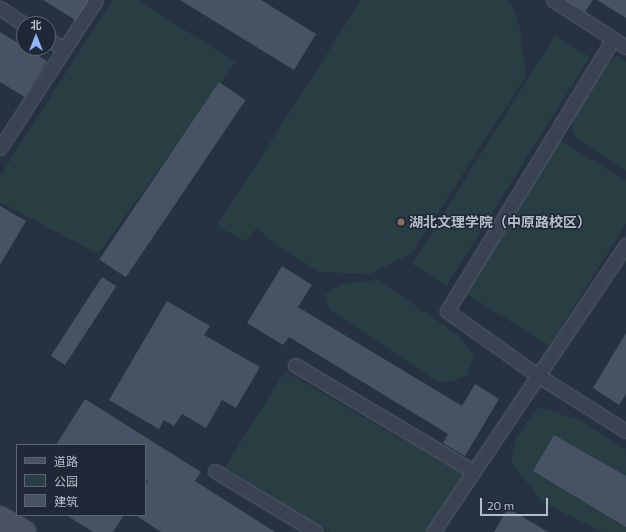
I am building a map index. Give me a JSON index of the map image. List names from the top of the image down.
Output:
{
  "places": ["湖北文理学院（中原路校区）"],
  "legend": ["道路", "公园", "建筑"],
  "scale_bar": "20 m",
  "north": "top"
}
